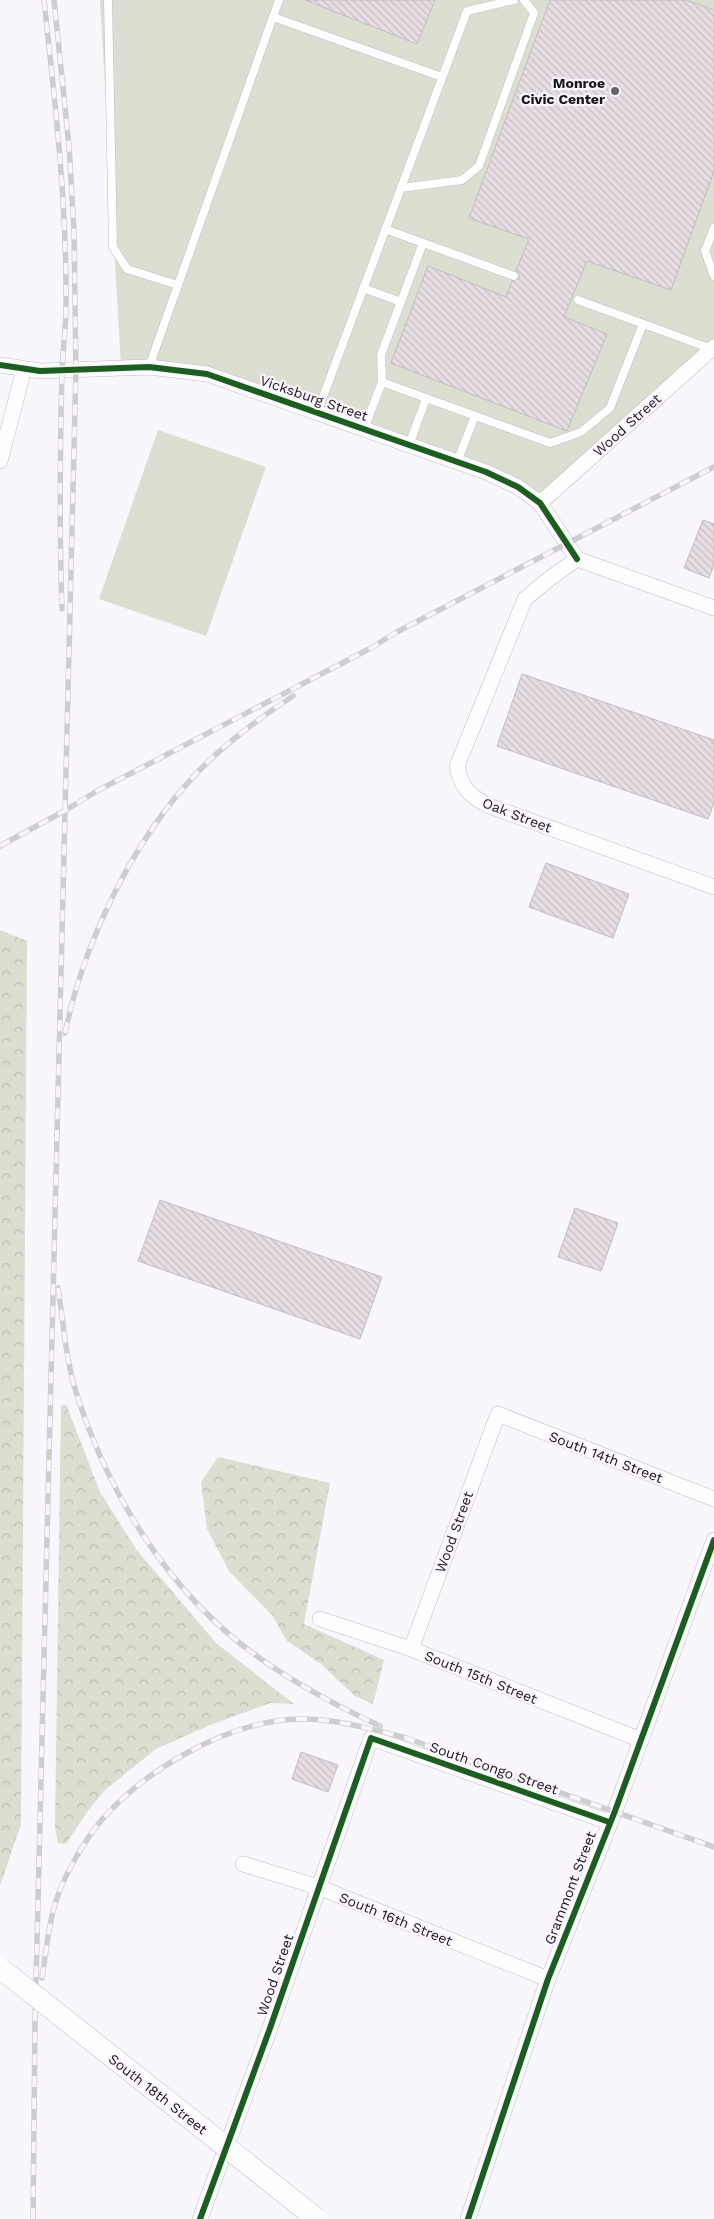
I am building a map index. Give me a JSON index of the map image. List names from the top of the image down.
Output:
{
  "streets": {
    "main road": ["South 18th Street"],
    "street": [
      "Vicksburg Street",
      "Wood Street",
      "Oak Street",
      "South 14th Street",
      "South 15th Street",
      "South Congo Street",
      "Grammont Street",
      "South 16th Street"
    ]
  },
  "crossings": [
    ["Vicksburg Street", "Wood Street"],
    ["Vicksburg Street", "Oak Street"],
    ["Wood Street", "South 14th Street"],
    ["Wood Street", "South 15th Street"],
    ["Wood Street", "South Congo Street"],
    ["Wood Street", "South 16th Street"],
    ["South 15th Street", "Grammont Street"],
    ["South Congo Street", "Grammont Street"],
    ["Grammont Street", "South 16th Street"]
  ],
  "places": ["Monroe Civic Center"]
}
